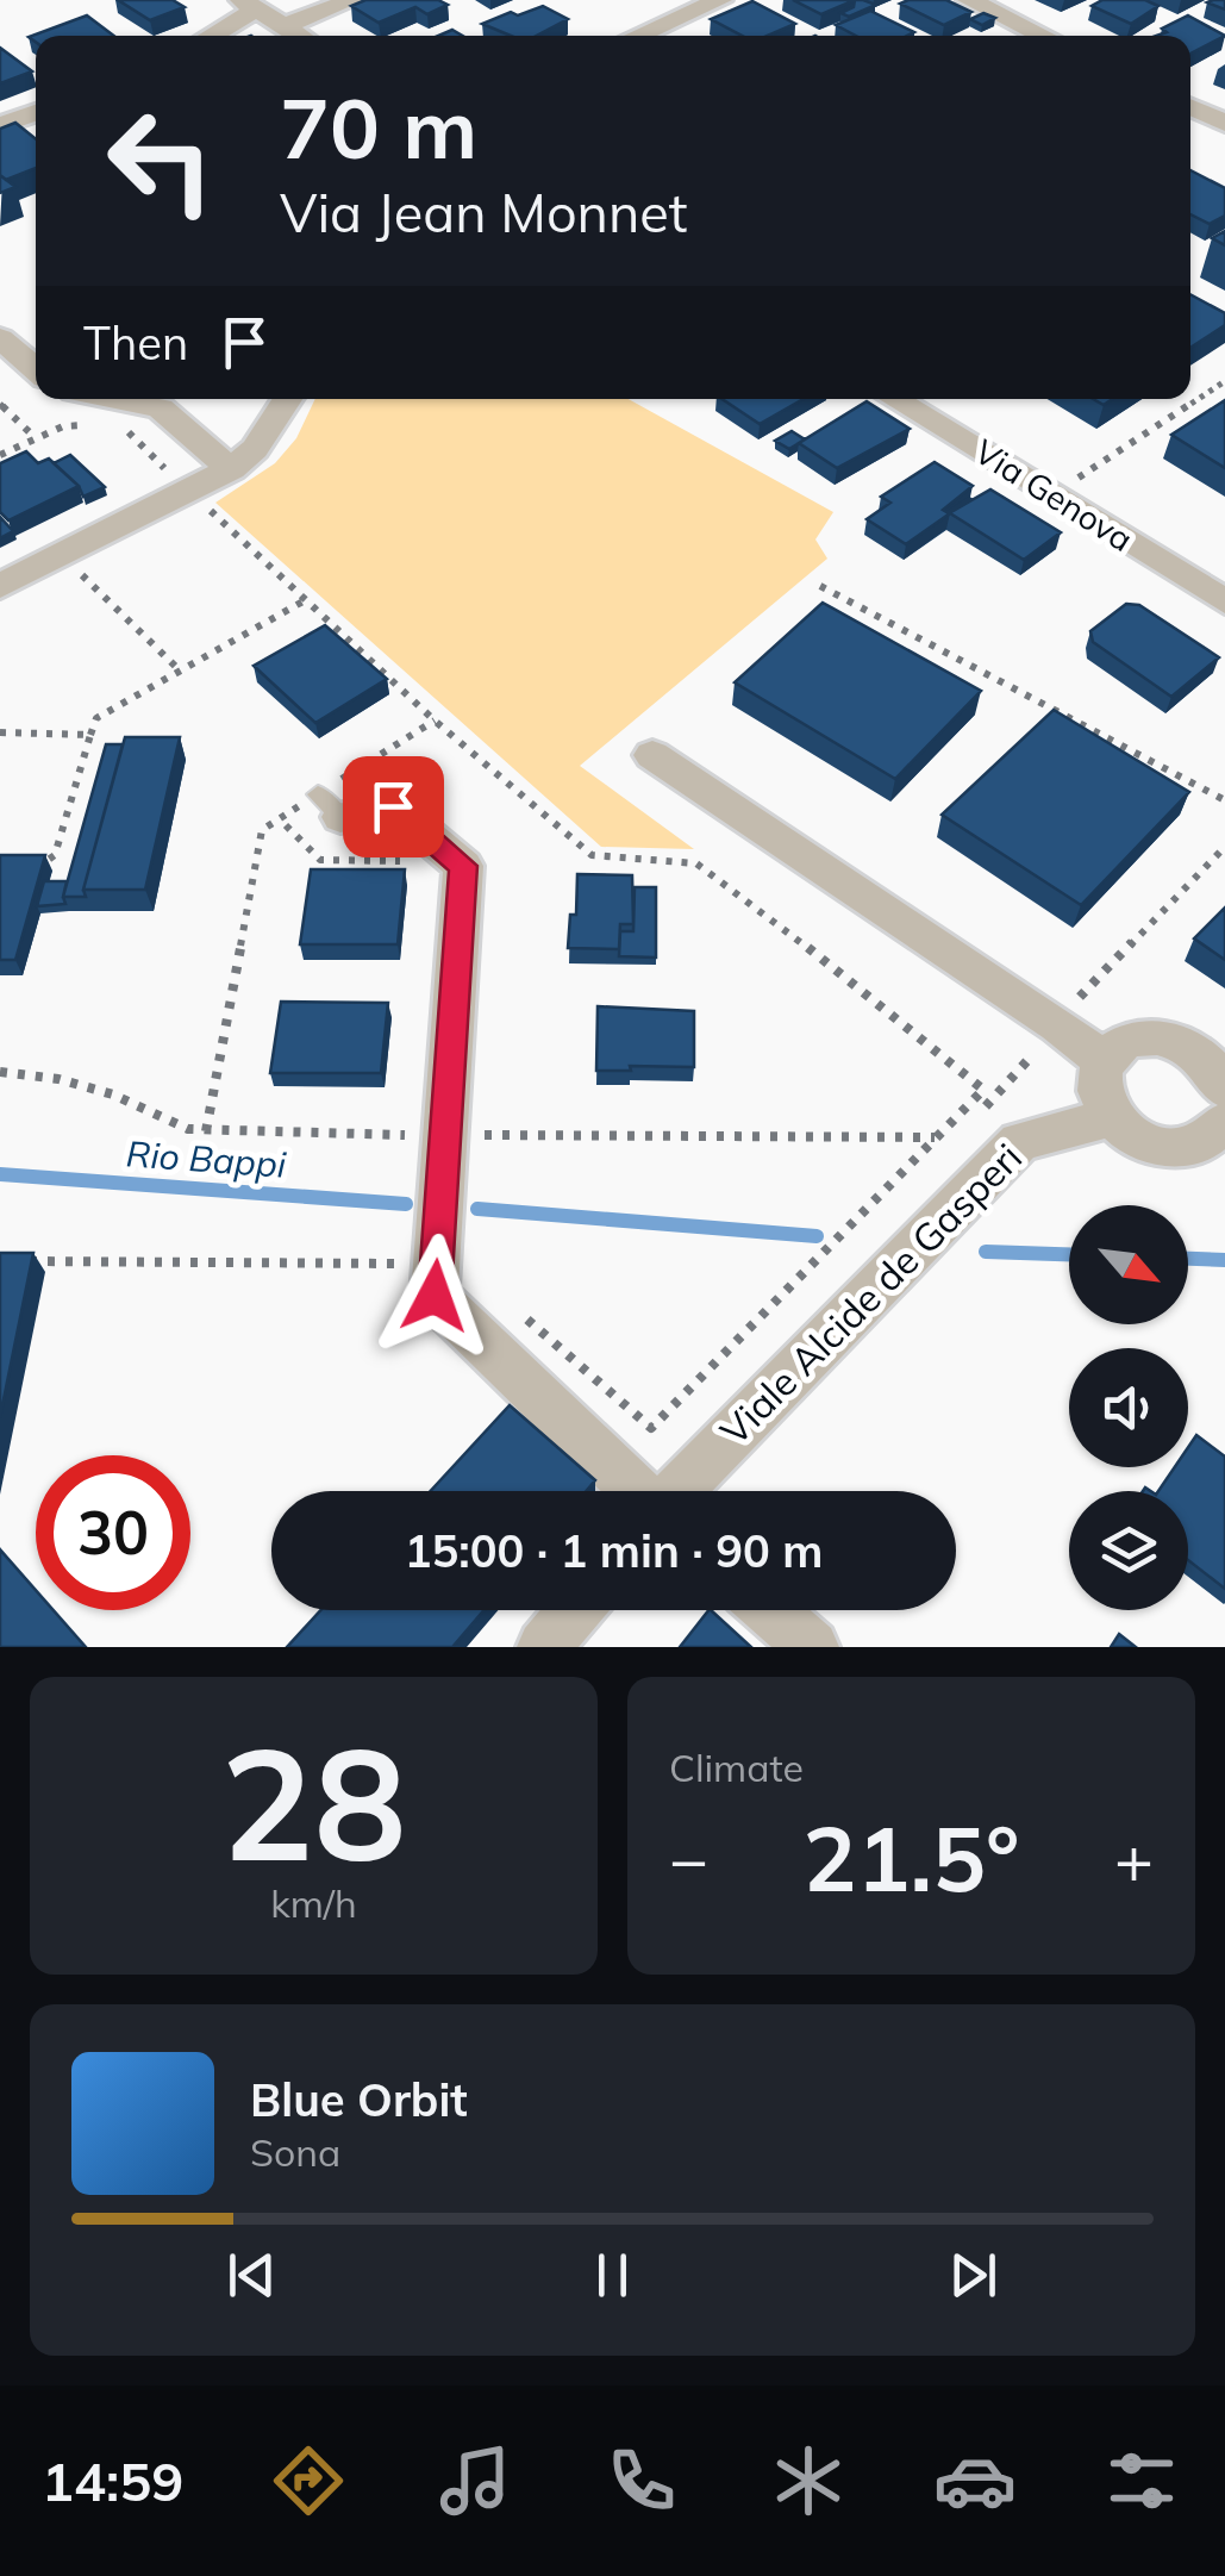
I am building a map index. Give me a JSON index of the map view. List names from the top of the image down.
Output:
{
  "streets": {
    "street": ["Via Genova", "Viale Alcide de Gasperi"]
  },
  "water": ["Rio Bappi"],
  "north": "bottom right",
  "page": {
    "turn": ["70 m", "Via Jean Monnet"],
    "then": "Then",
    "limit": "30",
    "trip": "15:00 · 1 min · 90 m",
    "tile": [
      ["28", "km/h"],
      "Climate"
    ],
    "heat": ["−", "21.5°", "+"],
    "song": ["Blue Orbit", "Sona"],
    "tabs": "14:59"
  }
}
